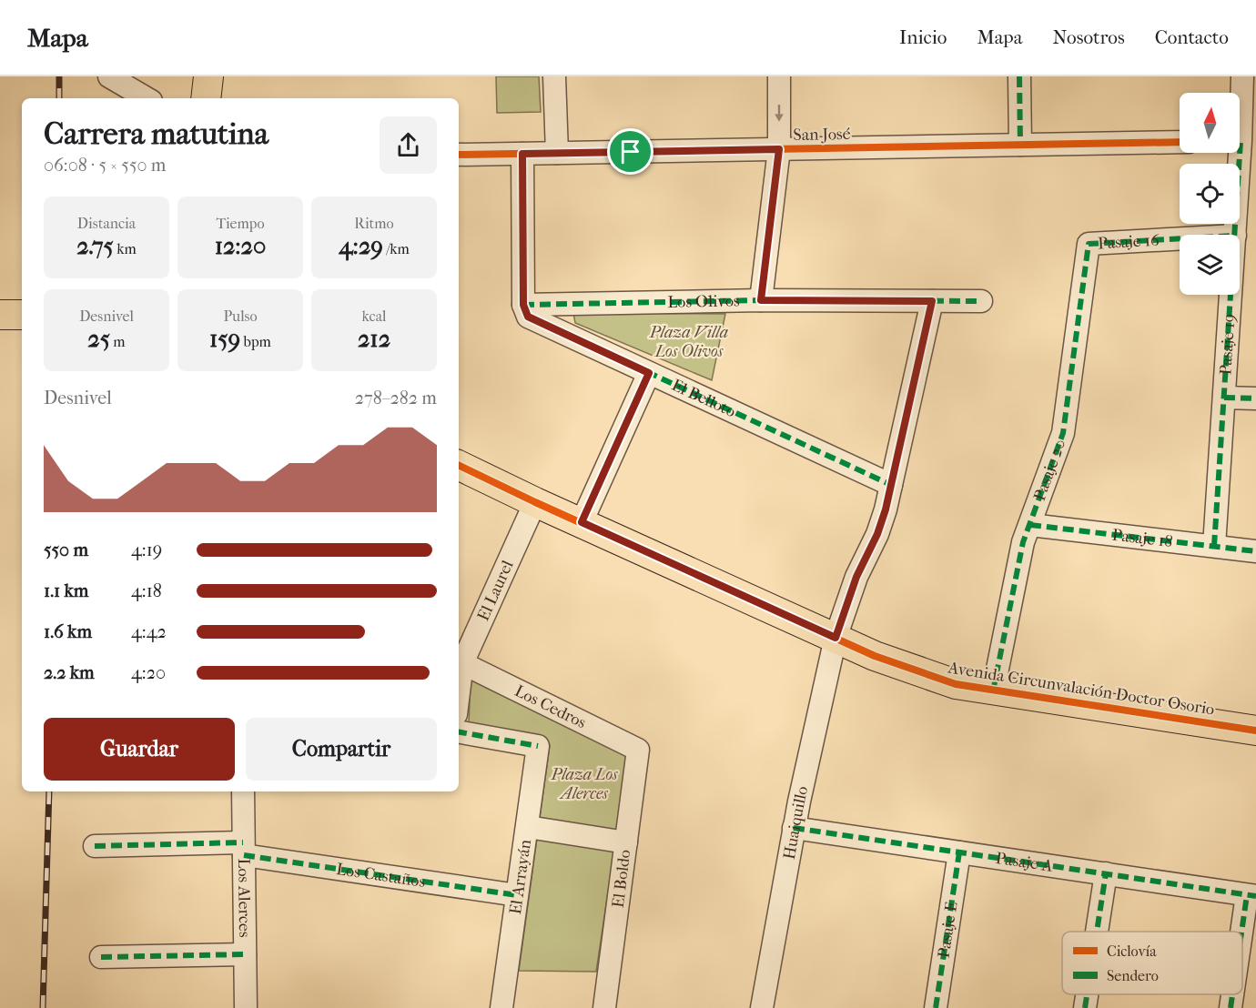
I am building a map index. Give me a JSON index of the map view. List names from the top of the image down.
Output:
{
  "streets": {
    "main road": ["Avenida Circunvalación Doctor Osorio"],
    "street": [
      "San José",
      "Pasaje 16",
      "Los Olivos",
      "Pasaje 19",
      "El Belloto",
      "Pasaje 20",
      "Pasaje 18",
      "El Laurel",
      "Los Cedros",
      "Huaiquillo",
      "Pasaje A",
      "Los Castaños",
      "El Arrayán",
      "El Boldo",
      "Los Alerces",
      "Pasaje E"
    ]
  },
  "crossings": [
    ["Pasaje 16", "Pasaje 20"],
    ["Los Olivos", "El Belloto"],
    ["Los Olivos", "Huaiquillo"],
    ["Pasaje 19", "Pasaje 18"],
    ["El Belloto", "Huaiquillo"],
    ["Pasaje 20", "Pasaje 18"],
    ["Pasaje 20", "Avenida Circunvalación Doctor Osorio"],
    ["El Laurel", "Avenida Circunvalación Doctor Osorio"],
    ["El Laurel", "Los Cedros"],
    ["Avenida Circunvalación Doctor Osorio", "Huaiquillo"],
    ["Los Cedros", "El Boldo"],
    ["Huaiquillo", "Pasaje A"],
    ["Pasaje A", "Pasaje E"],
    ["Los Castaños", "El Arrayán"],
    ["Los Castaños", "Los Alerces"]
  ],
  "parks": ["Plaza Villa Los Olivos", "Plaza Los Alerces"],
  "legend": ["Ciclovía", "Sendero"],
  "north": "top",
  "page": {
    "header": "Mapa",
    "nav": [
      "Inicio",
      "Mapa",
      "Nosotros",
      "Contacto"
    ],
    "heading": ["Carrera matutina", "06:08 · 5 × 550 m"],
    "stats": [
      ["Distancia", "2.75 km"],
      ["Tiempo", "12:20"],
      ["Ritmo", "4:29 /km"],
      ["Desnivel", "25 m"],
      ["Pulso", "159 bpm"],
      ["kcal", "212"]
    ],
    "chart": ["Desnivel", "278–282 m"],
    "list": [
      {
        "name": "550 m",
        "note": "4:19"
      },
      {
        "name": "1.1 km",
        "note": "4:18"
      },
      {
        "name": "1.6 km",
        "note": "4:42"
      },
      {
        "name": "2.2 km",
        "note": "4:20"
      }
    ],
    "buttons": ["Guardar", "Compartir"]
  }
}
